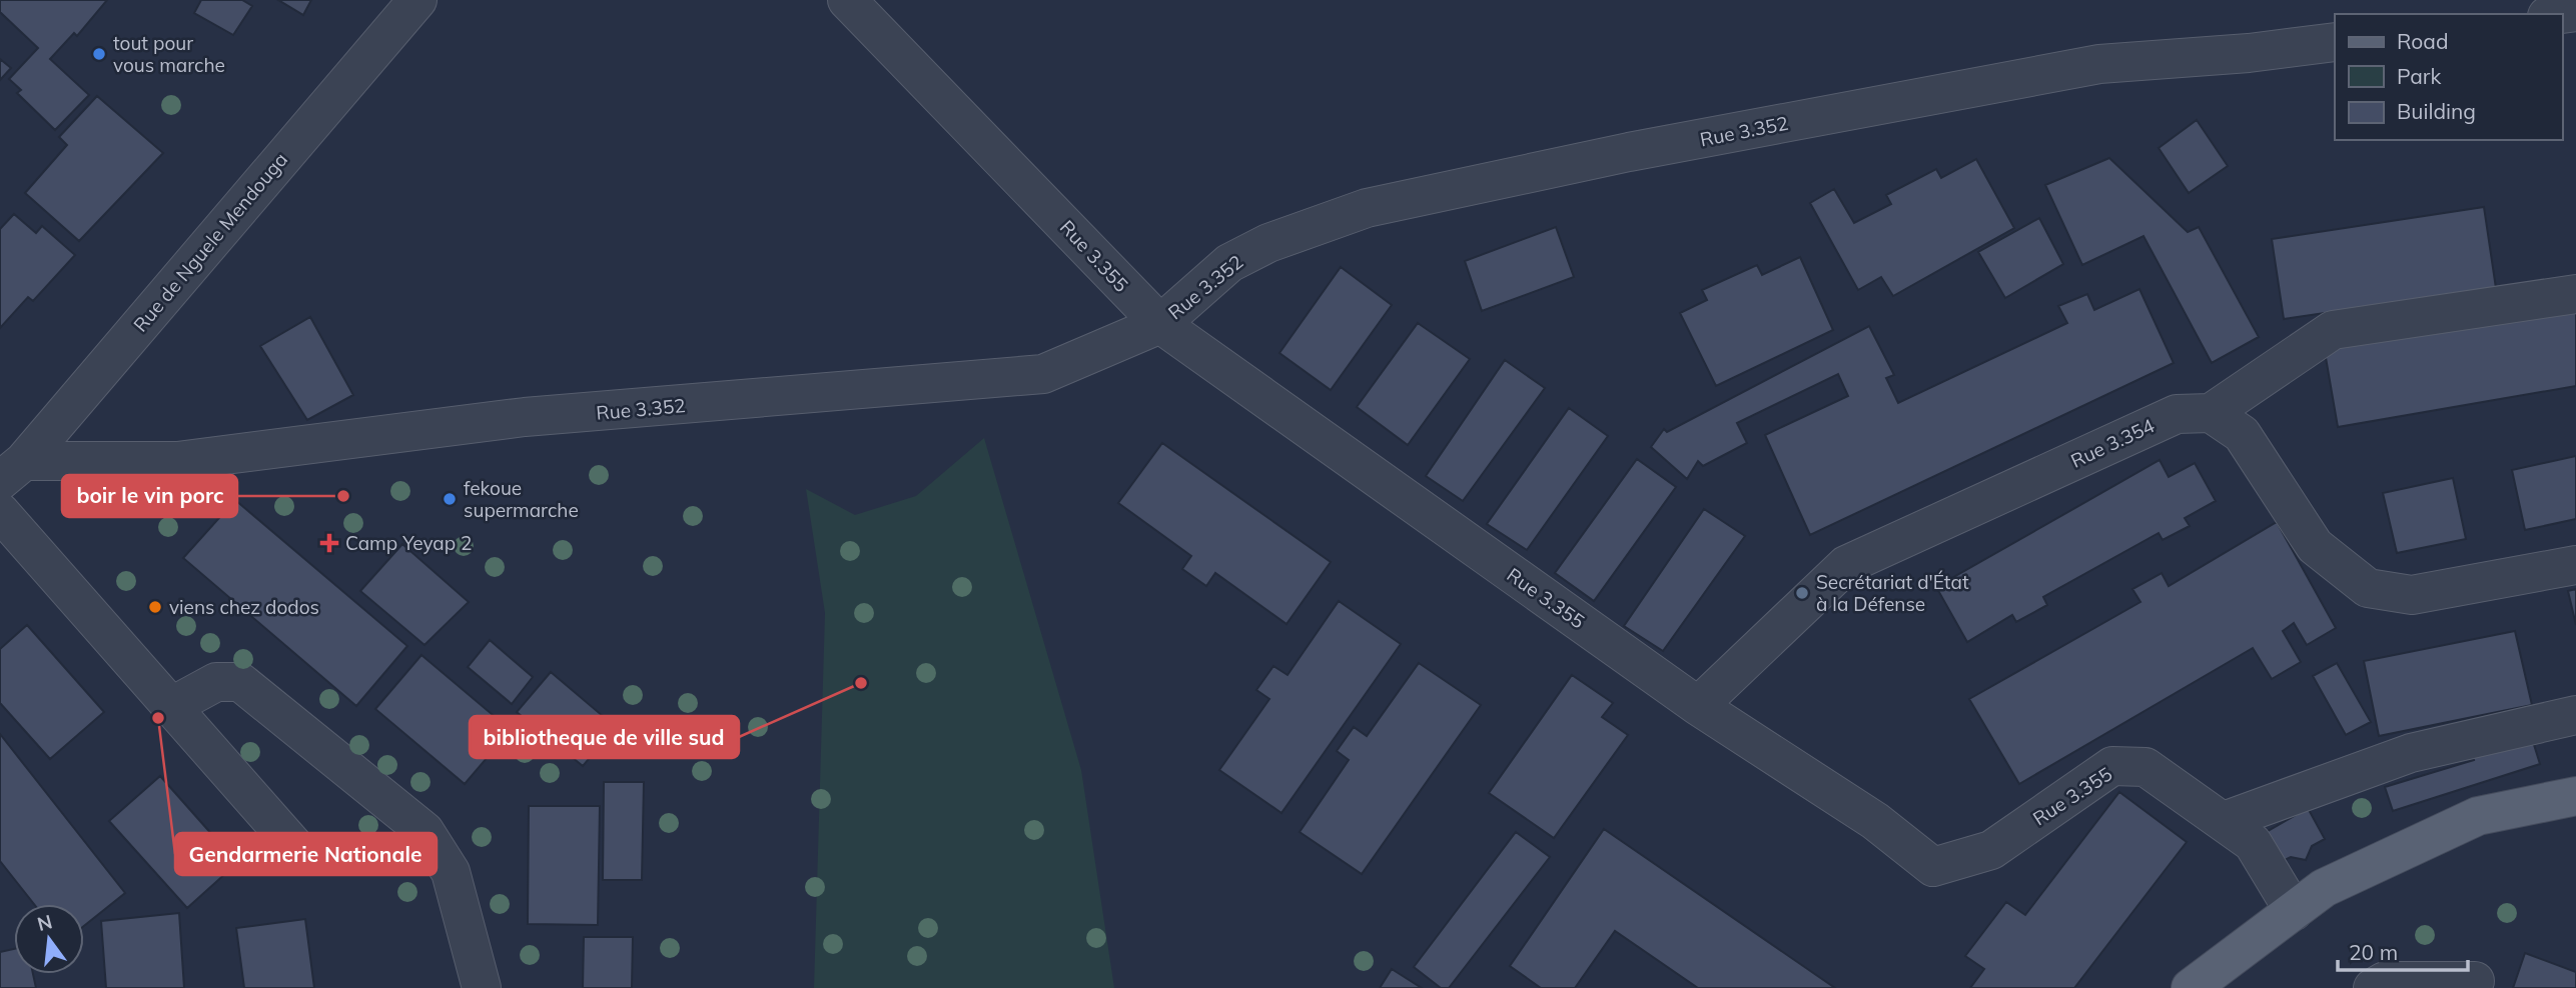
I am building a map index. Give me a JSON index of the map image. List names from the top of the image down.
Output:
{
  "streets": {
    "street": [
      "Rue 3.352",
      "Rue de Nguele Mendouga",
      "Rue 3.355",
      "Rue 3.354"
    ]
  },
  "crossings": [
    ["Rue 3.352", "Rue de Nguele Mendouga"],
    ["Rue 3.352", "Rue 3.355"],
    ["Rue 3.355", "Rue 3.354"]
  ],
  "places": {
    "other": [
      "tout pour vous marche",
      "boir le vin porc",
      "fekoue supermarche",
      "Secrétariat d'État à la Défense",
      "viens chez dodos",
      "bibliotheque de ville sud",
      "Gendarmerie Nationale"
    ],
    "health": ["Camp Yeyap 2"]
  },
  "legend": ["Road", "Park", "Building"],
  "scale_bar": "20 m",
  "north": "top"
}
